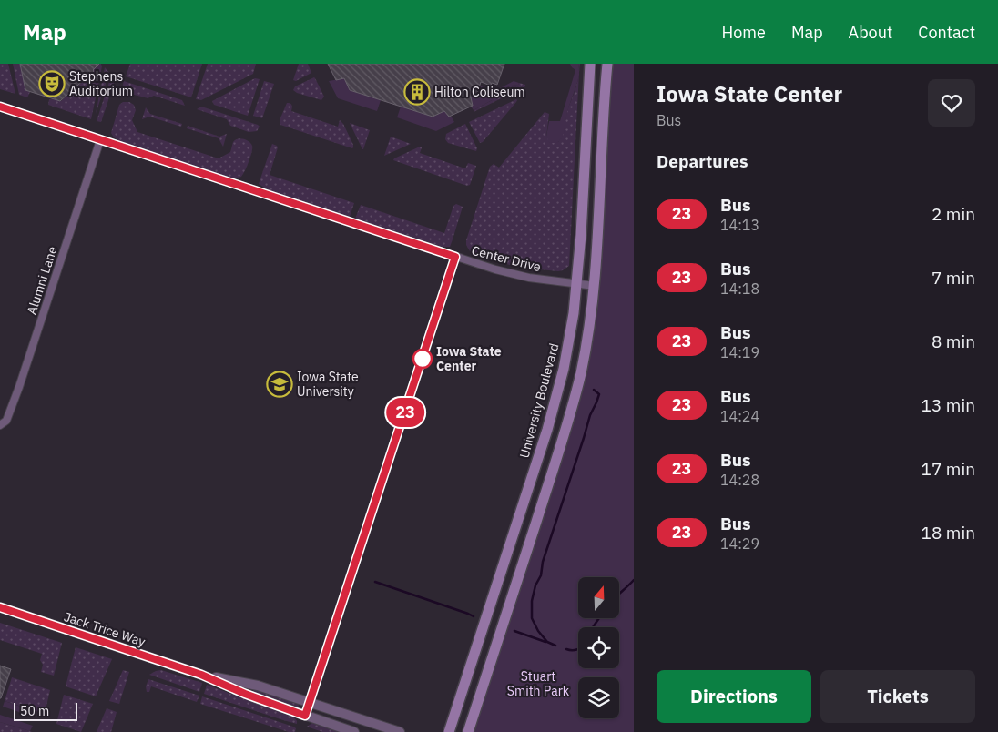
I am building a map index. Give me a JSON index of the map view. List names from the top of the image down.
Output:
{
  "streets": {
    "main road": ["University Boulevard"],
    "street": ["Center Drive", "Alumni Lane", "Jack Trice Way"]
  },
  "crossings": [
    ["Center Drive", "Alumni Lane"],
    ["Center Drive", "University Boulevard"]
  ],
  "parks": ["Stuart Smith Park"],
  "places": {
    "theatre": ["Stephens Auditorium"],
    "building": ["Hilton Coliseum"],
    "other": ["Iowa State Center"],
    "school or university": ["Iowa State University"]
  },
  "lines": ["bus line 23"],
  "scale_bar": "50 m",
  "north": "top",
  "page": {
    "header": "Map",
    "nav": [
      "Home",
      "Map",
      "About",
      "Contact"
    ],
    "on_map": "23",
    "heading": [
      ["Iowa State Center", "Bus"],
      "Departures"
    ],
    "list": [
      {
        "mark": "23",
        "name": "Bus",
        "note": "14:13",
        "value": "2 min"
      },
      {
        "mark": "23",
        "name": "Bus",
        "note": "14:18",
        "value": "7 min"
      },
      {
        "mark": "23",
        "name": "Bus",
        "note": "14:19",
        "value": "8 min"
      },
      {
        "mark": "23",
        "name": "Bus",
        "note": "14:24",
        "value": "13 min"
      },
      {
        "mark": "23",
        "name": "Bus",
        "note": "14:28",
        "value": "17 min"
      },
      {
        "mark": "23",
        "name": "Bus",
        "note": "14:29",
        "value": "18 min"
      }
    ],
    "buttons": ["Directions", "Tickets"],
    "scale": "50 m"
  }
}
